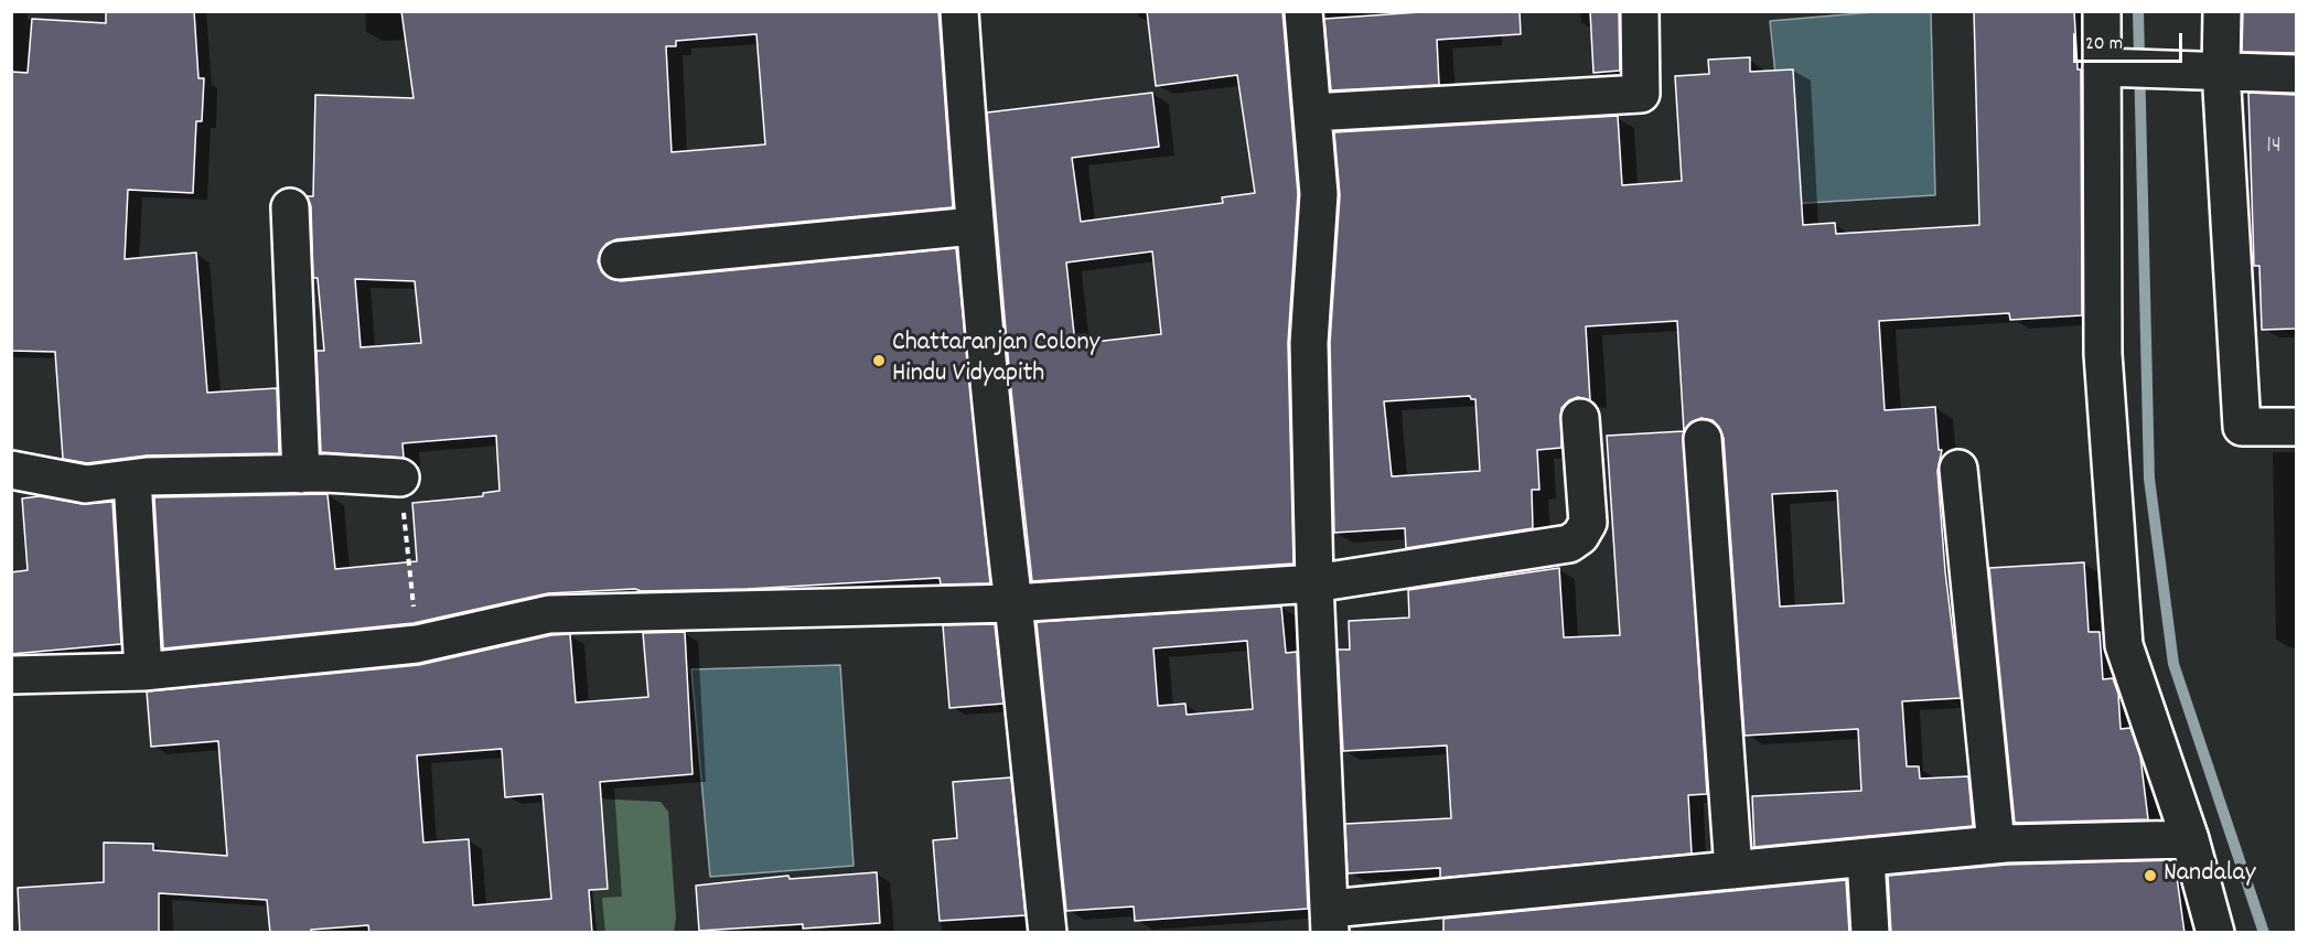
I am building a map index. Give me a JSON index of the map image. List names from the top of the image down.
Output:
{
  "places": ["Chattaranjan Colony Hindu Vidyapith", "Nandalay"],
  "house_numbers": ["14"],
  "scale_bar": "20 m"
}
